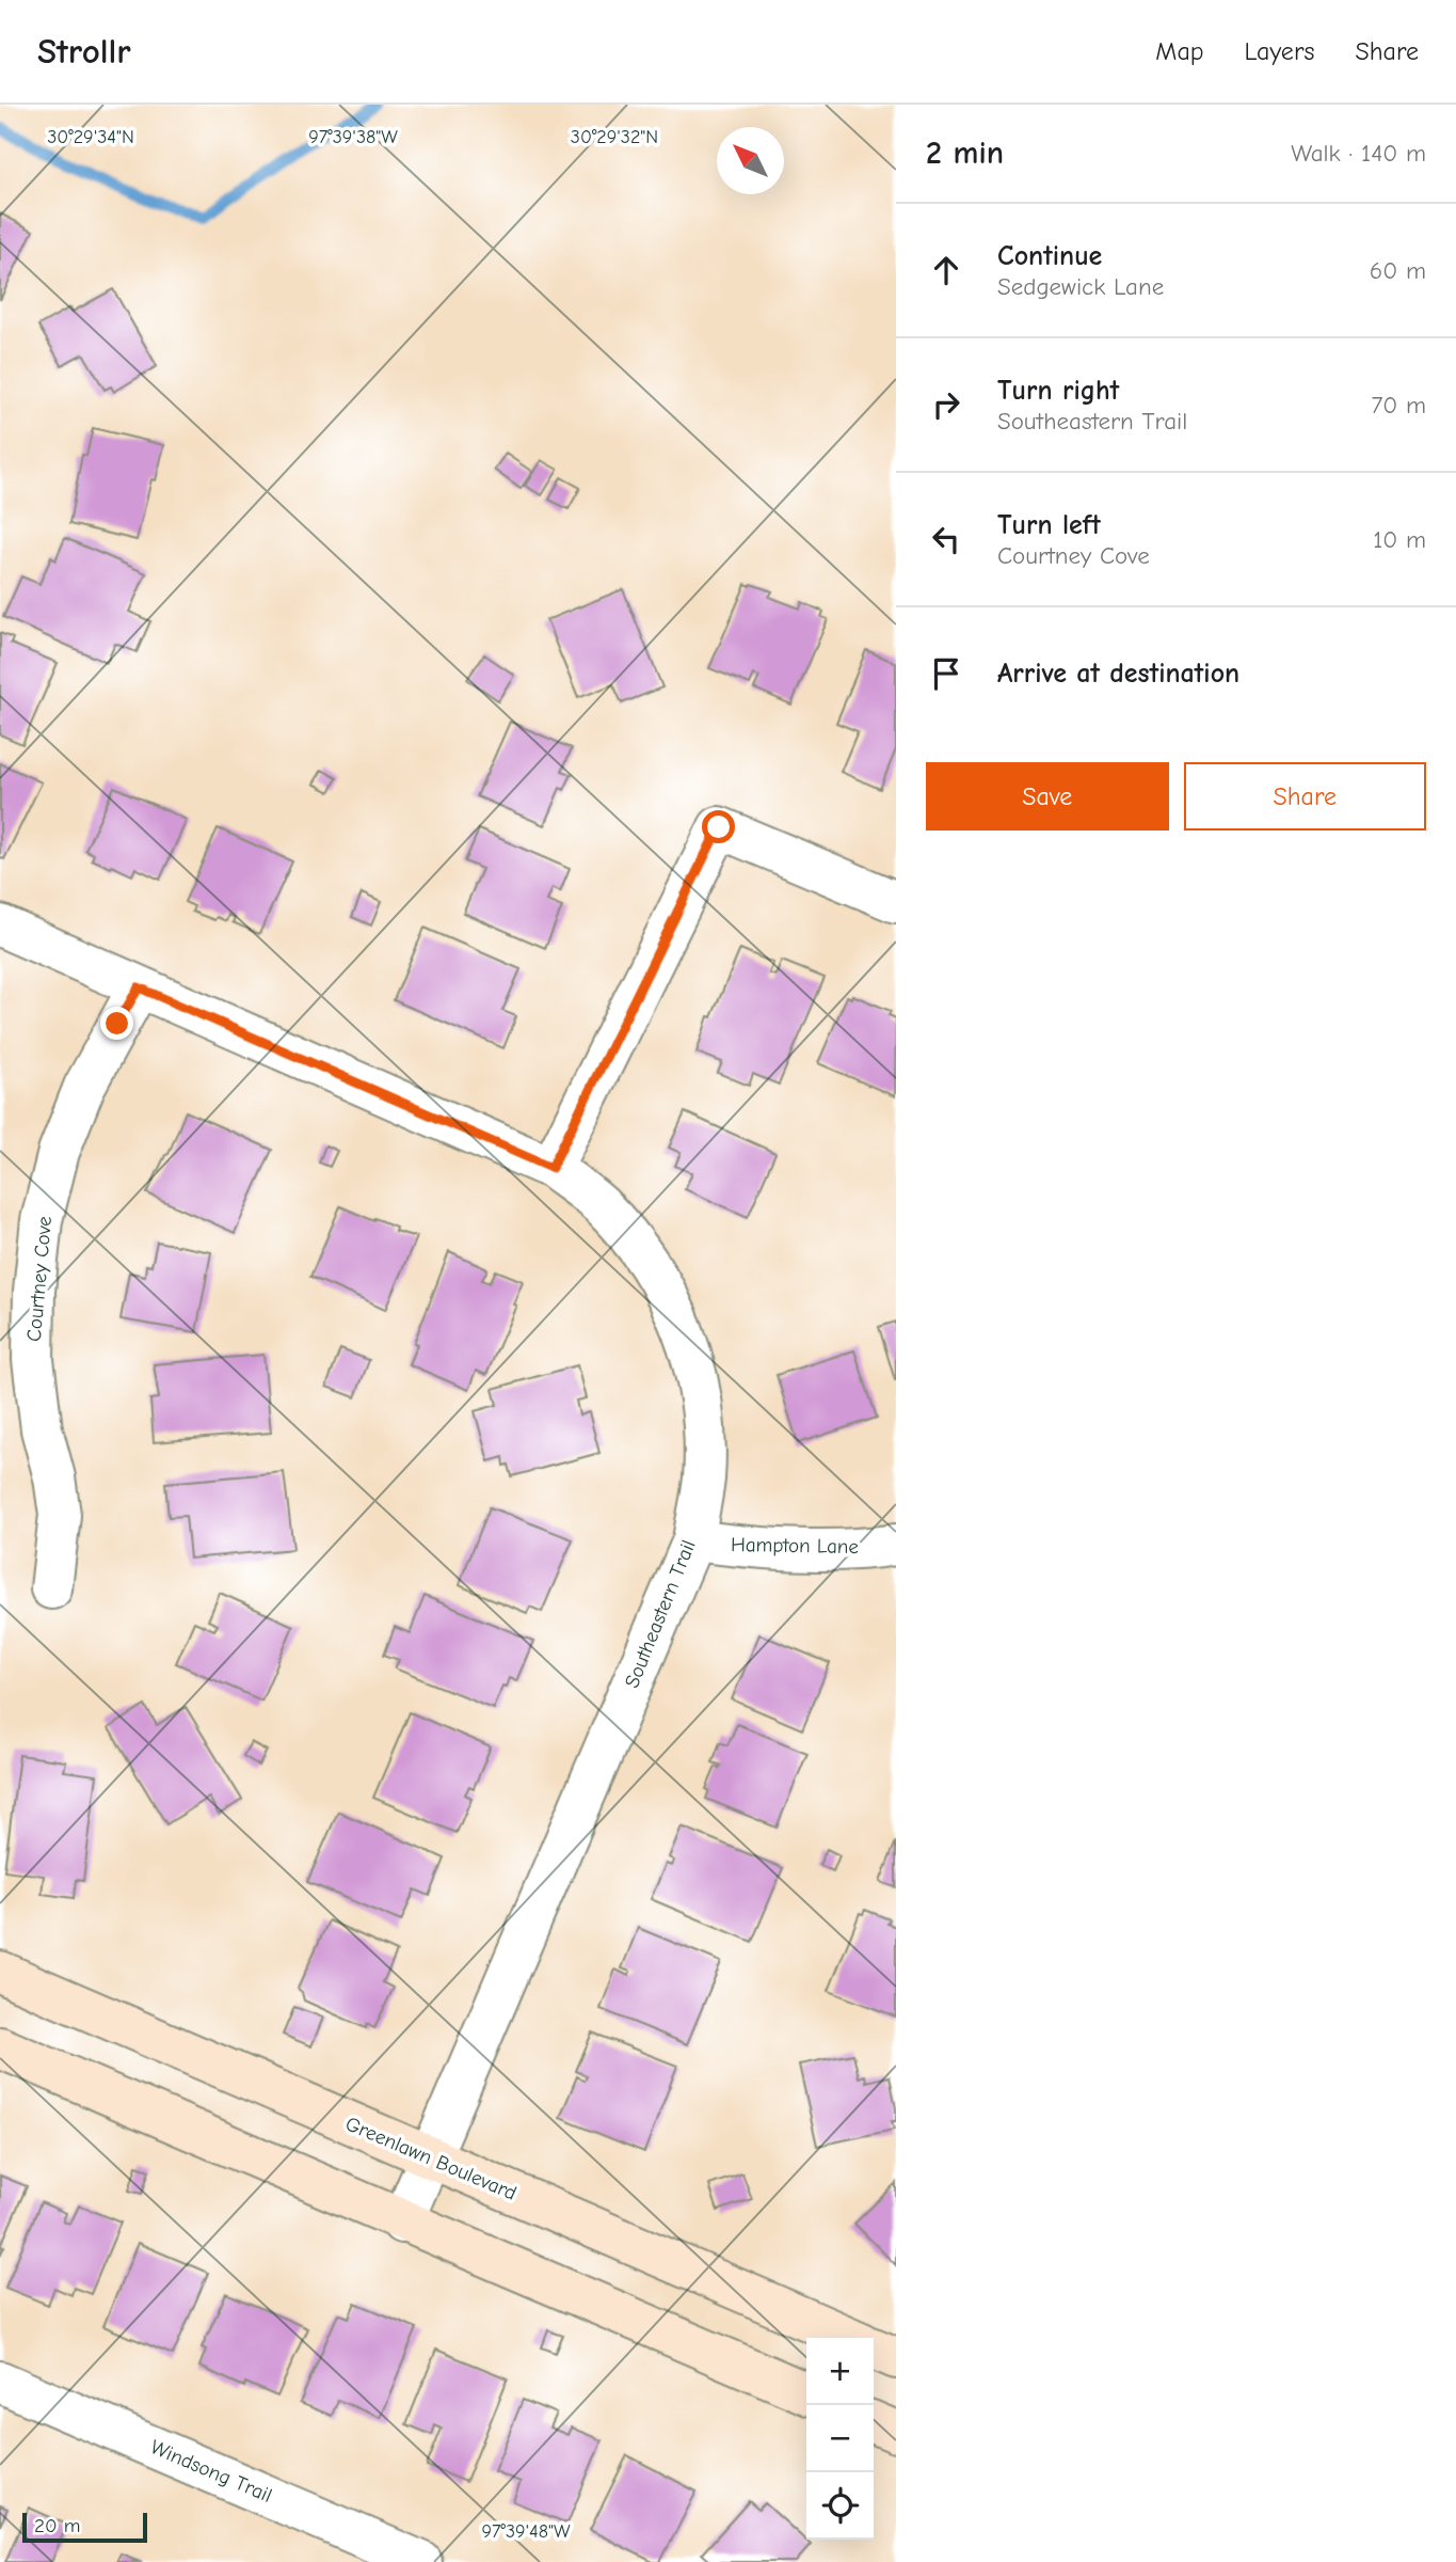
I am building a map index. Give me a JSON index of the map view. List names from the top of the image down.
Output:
{
  "streets": {
    "main road": ["Greenlawn Boulevard"],
    "street": [
      "Courtney Cove",
      "Hampton Lane",
      "Southeastern Trail",
      "Windsong Trail"
    ]
  },
  "crossings": [
    ["Courtney Cove", "Southeastern Trail"],
    ["Hampton Lane", "Southeastern Trail"],
    ["Southeastern Trail", "Greenlawn Boulevard"]
  ],
  "scale_bar": "20 m",
  "north": "top left",
  "page": {
    "header": "Strollr",
    "nav": ["Map", "Layers", "Share"],
    "heading": ["2 min", "Walk · 140 m"],
    "list": [
      ["Continue", "Sedgewick Lane", "60 m"],
      ["Turn right", "Southeastern Trail", "70 m"],
      ["Turn left", "Courtney Cove", "10 m"],
      "Arrive at destination"
    ],
    "buttons": ["Save", "Share"],
    "map_buttons": ["+", "−"],
    "scale": "20 m"
  },
  "coordinates": [
    "97°39'38\"W",
    "30°29'34\"N",
    "30°29'32\"N",
    "97°39'48\"W"
  ]
}
